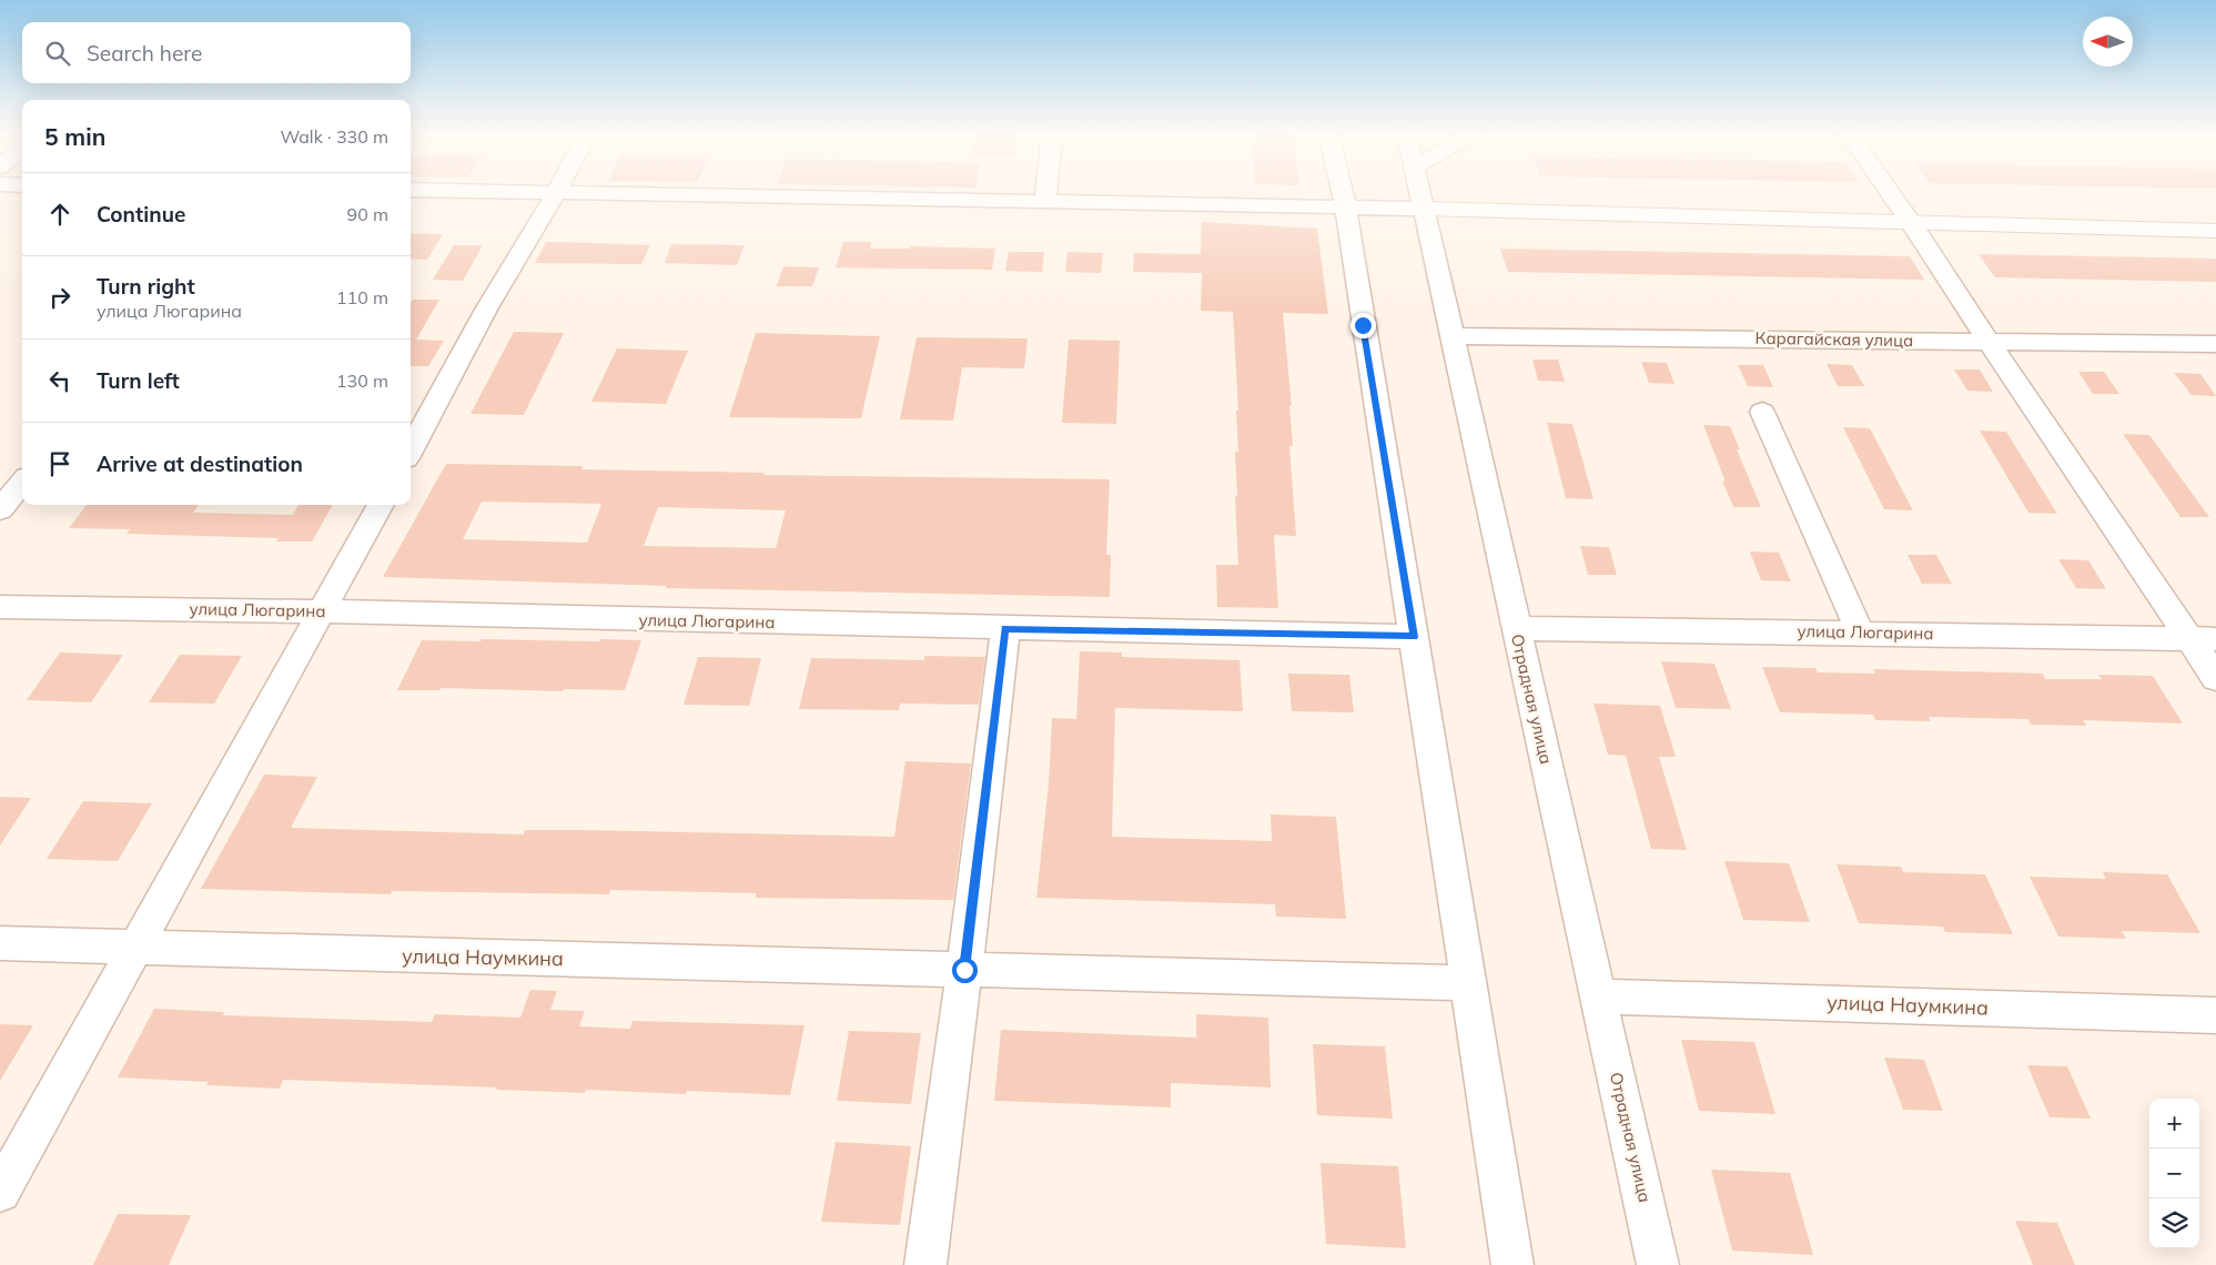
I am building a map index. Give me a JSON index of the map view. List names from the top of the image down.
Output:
{
  "streets": {
    "street": [
      "Карагайская улица",
      "улица Люгарина",
      "Отрадная улица",
      "улица Наумкина"
    ]
  },
  "crossings": [
    ["Карагайская улица", "Отрадная улица"],
    ["улица Люгарина", "Отрадная улица"],
    ["Отрадная улица", "улица Наумкина"]
  ],
  "north": "left",
  "page": {
    "search": "Search here",
    "heading": ["5 min", "Walk · 330 m"],
    "list": [
      ["Continue", "90 m"],
      ["Turn right", "улица Люгарина", "110 m"],
      ["Turn left", "130 m"],
      "Arrive at destination"
    ],
    "map_buttons": ["+", "−"]
  }
}
